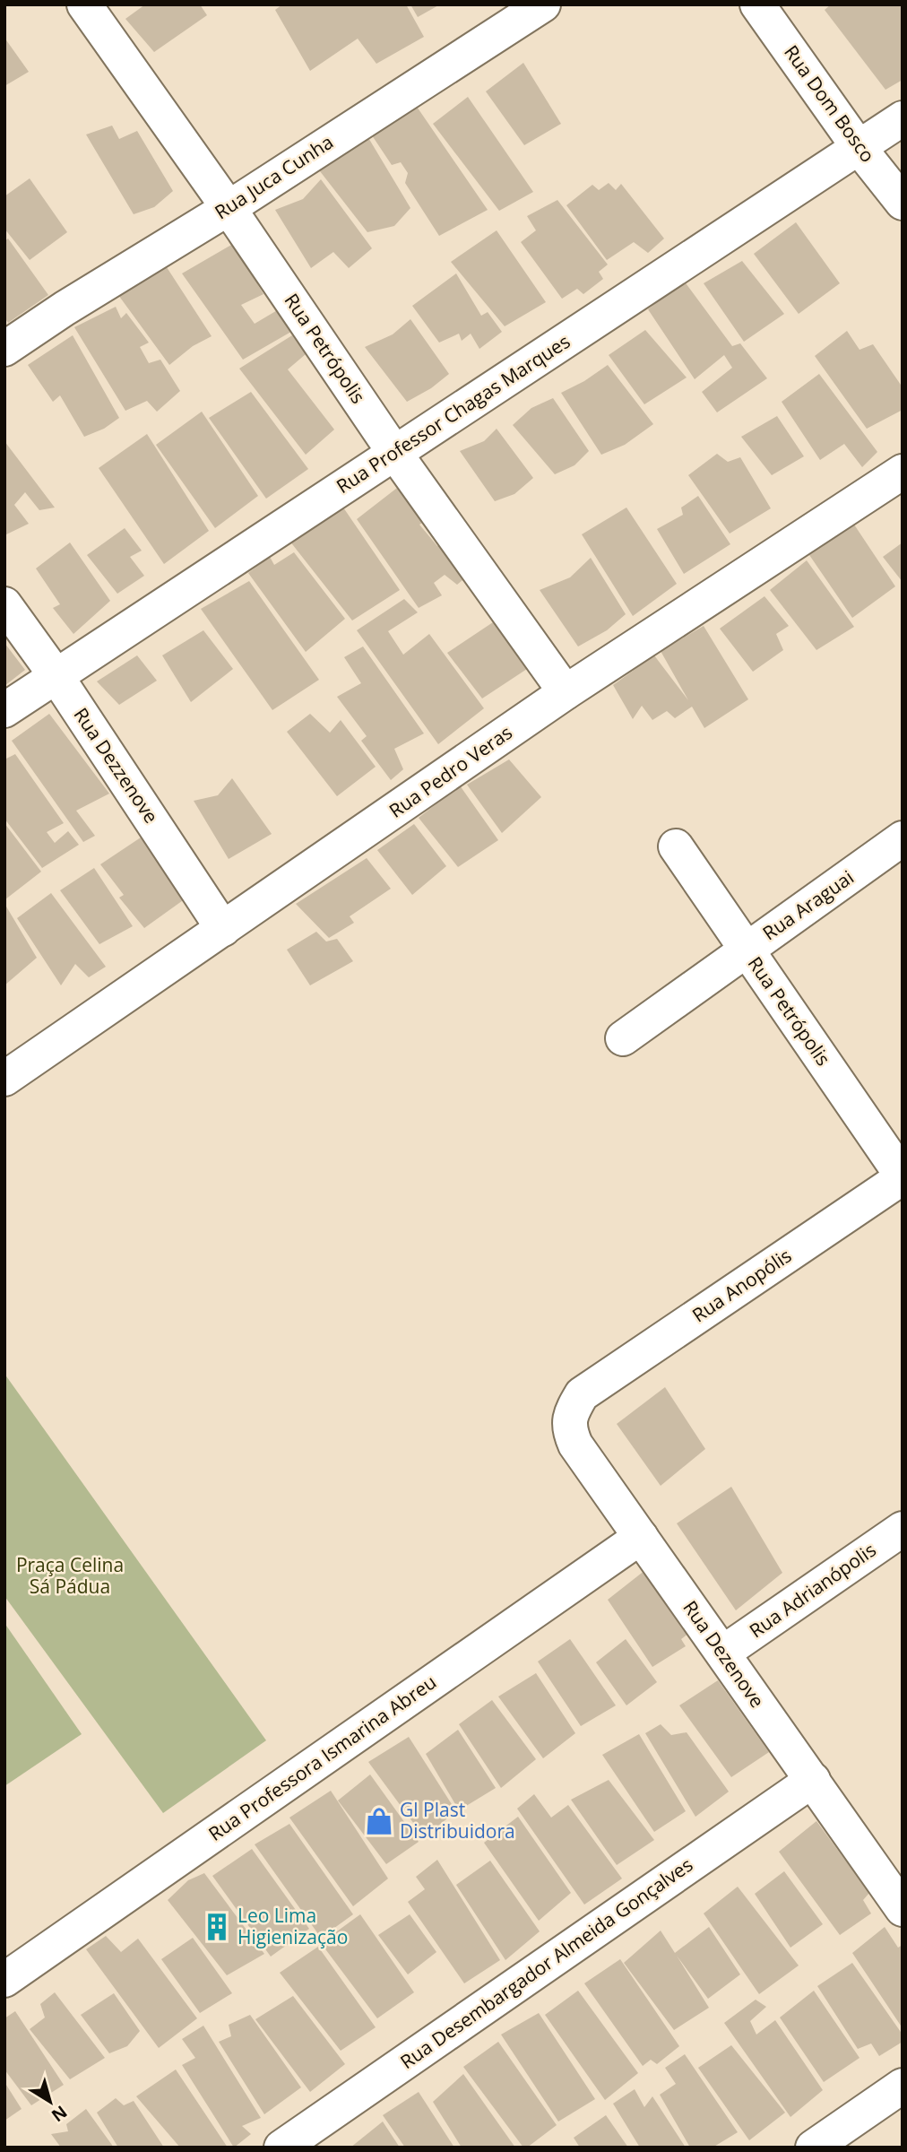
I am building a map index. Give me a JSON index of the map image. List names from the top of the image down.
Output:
{
  "streets": {
    "street": [
      "Rua Dom Bosco",
      "Rua Juca Cunha",
      "Rua Petrópolis",
      "Rua Professor Chagas Marques",
      "Rua Dezzenove",
      "Rua Pedro Veras",
      "Rua Araguai",
      "Rua Anopólis",
      "Rua Adrianópolis",
      "Rua Dezenove",
      "Rua Professora Ismarina Abreu",
      "Rua Desembargador Almeida Gonçalves"
    ]
  },
  "crossings": [
    ["Rua Dom Bosco", "Rua Professor Chagas Marques"],
    ["Rua Juca Cunha", "Rua Petrópolis"],
    ["Rua Petrópolis", "Rua Professor Chagas Marques"],
    ["Rua Petrópolis", "Rua Pedro Veras"],
    ["Rua Petrópolis", "Rua Araguai"],
    ["Rua Petrópolis", "Rua Anopólis"],
    ["Rua Professor Chagas Marques", "Rua Dezzenove"],
    ["Rua Dezzenove", "Rua Pedro Veras"],
    ["Rua Anopólis", "Rua Dezenove"],
    ["Rua Adrianópolis", "Rua Dezenove"],
    ["Rua Dezenove", "Rua Professora Ismarina Abreu"],
    ["Rua Dezenove", "Rua Desembargador Almeida Gonçalves"]
  ],
  "parks": ["Praça Celina Sá Pádua"],
  "places": {
    "shop": ["Gl Plast Distribuidora"],
    "building": ["Leo Lima Higienização"]
  },
  "north": "bottom right"
}
